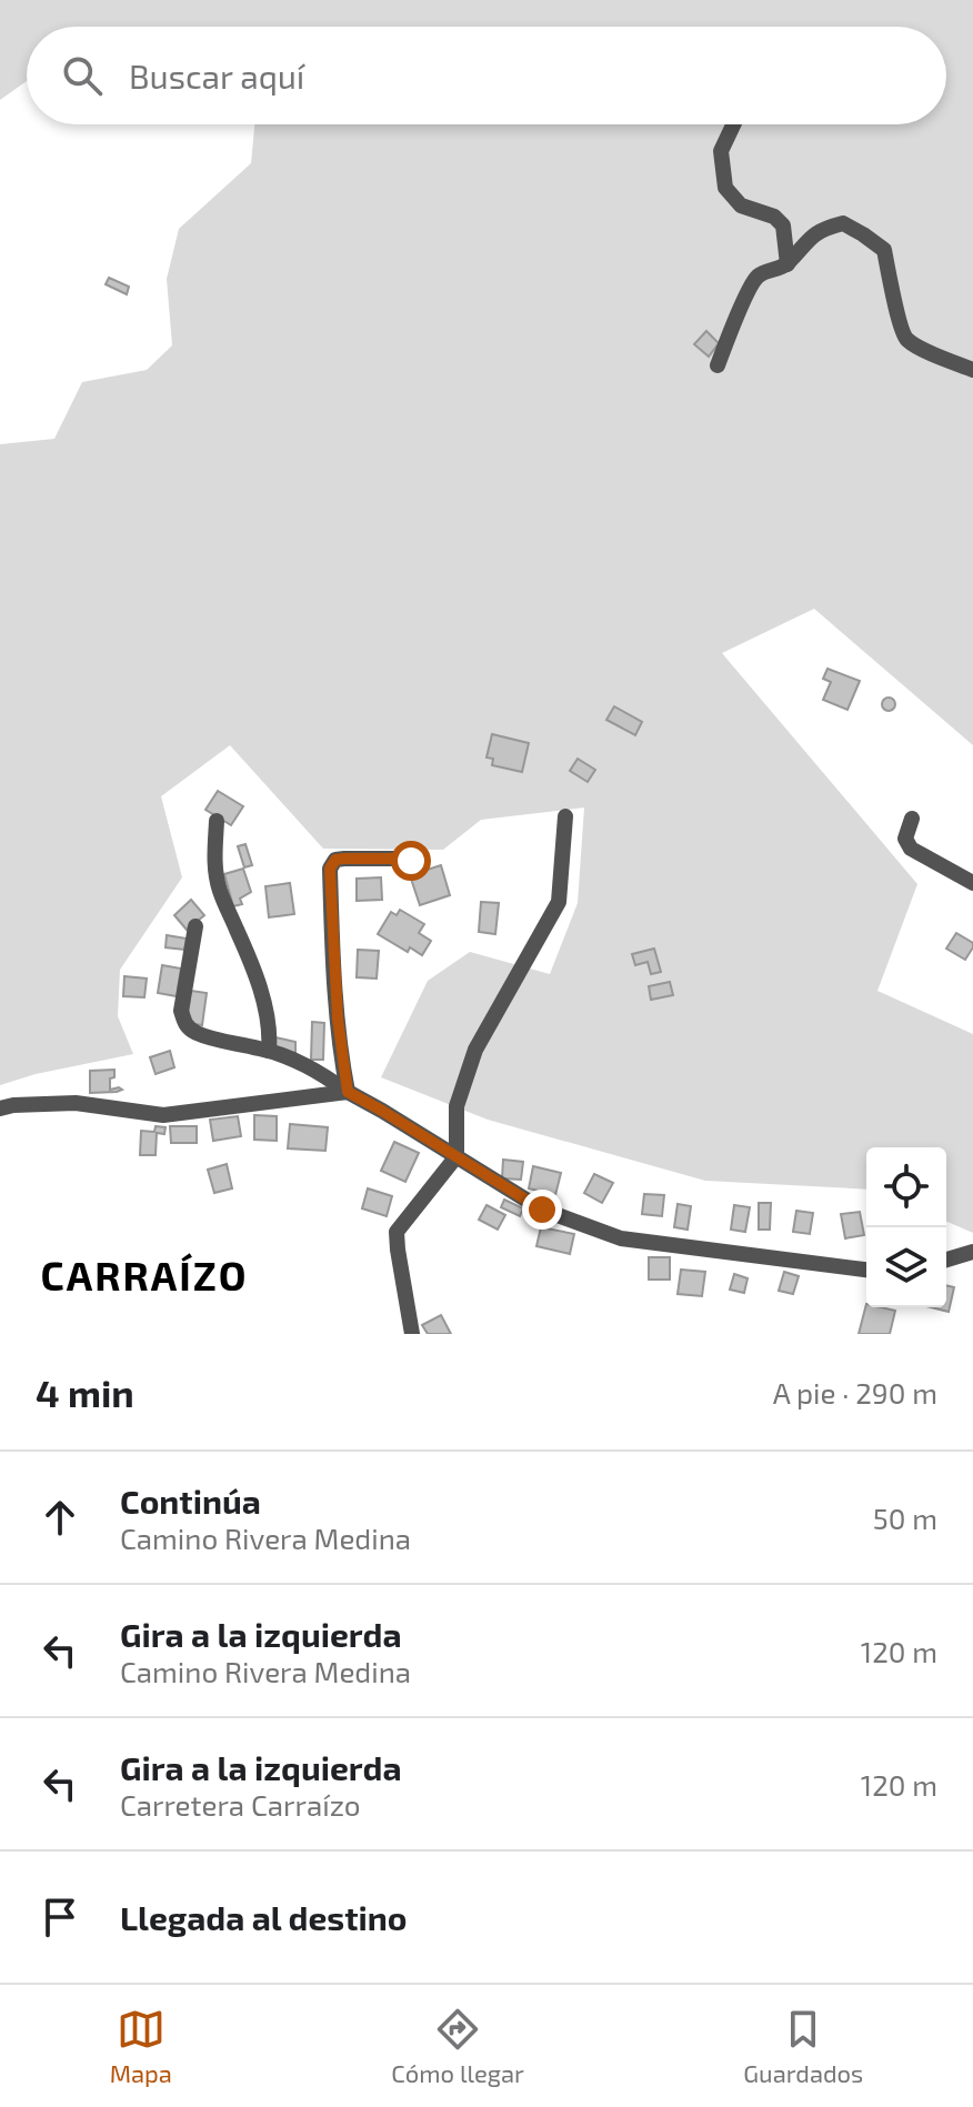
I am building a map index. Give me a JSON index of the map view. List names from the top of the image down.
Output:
{
  "districts": ["CARRAÍZO"],
  "page": {
    "search": "Buscar aquí",
    "heading": ["4 min", "A pie · 290 m"],
    "list": [
      ["Continúa", "Camino Rivera Medina", "50 m"],
      ["Gira a la izquierda", "Camino Rivera Medina", "120 m"],
      ["Gira a la izquierda", "Carretera Carraízo", "120 m"],
      "Llegada al destino"
    ],
    "nav": ["Mapa", "Cómo llegar", "Guardados"]
  }
}
